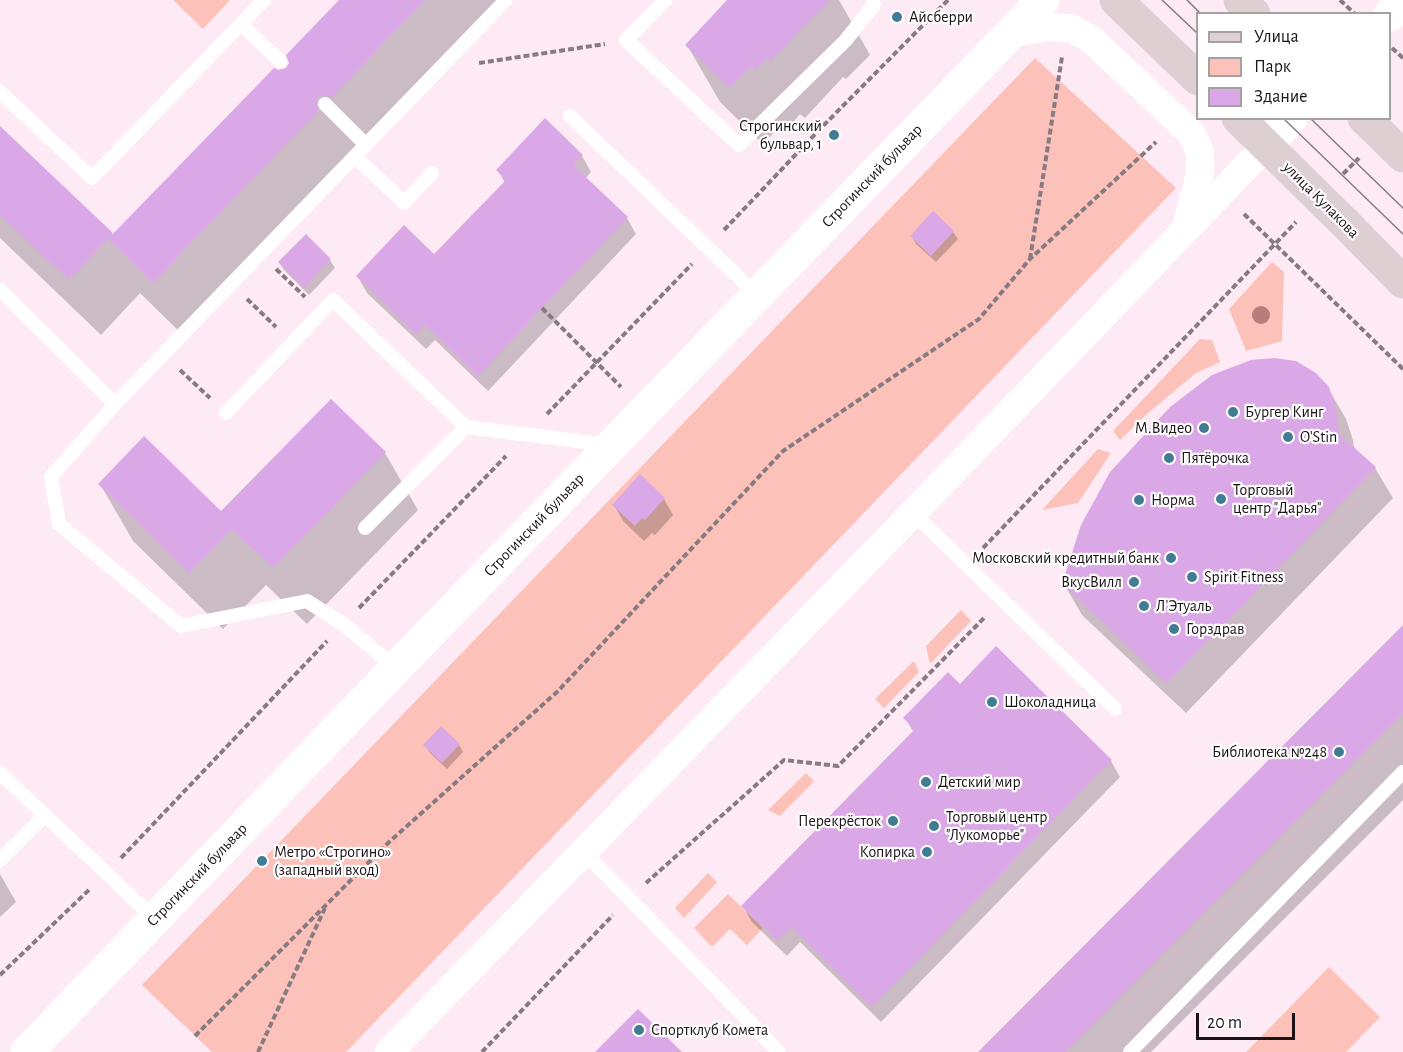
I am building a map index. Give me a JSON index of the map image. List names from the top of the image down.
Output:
{
  "streets": {
    "main road": ["улица Кулакова"],
    "street": ["Строгинский бульвар"]
  },
  "places": [
    "Айсберри",
    "Строгинский бульвар, 1",
    "Бургер Кинг",
    "М.Видео",
    "O'Stin",
    "Пятёрочка",
    "Торговый центр \"Дарья\"",
    "Норма",
    "Московский кредитный банк",
    "Spirit Fitness",
    "ВкусВилл",
    "Л’Этуаль",
    "Горздрав",
    "Шоколадница",
    "Библиотека №248",
    "Детский мир",
    "Перекрёсток",
    "Торговый центр \"Лукоморье\"",
    "Копирка",
    "Метро «Строгино» (западный вход)",
    "Спортклуб Комета"
  ],
  "legend": ["Улица", "Парк", "Здание"],
  "scale_bar": "20 m"
}
